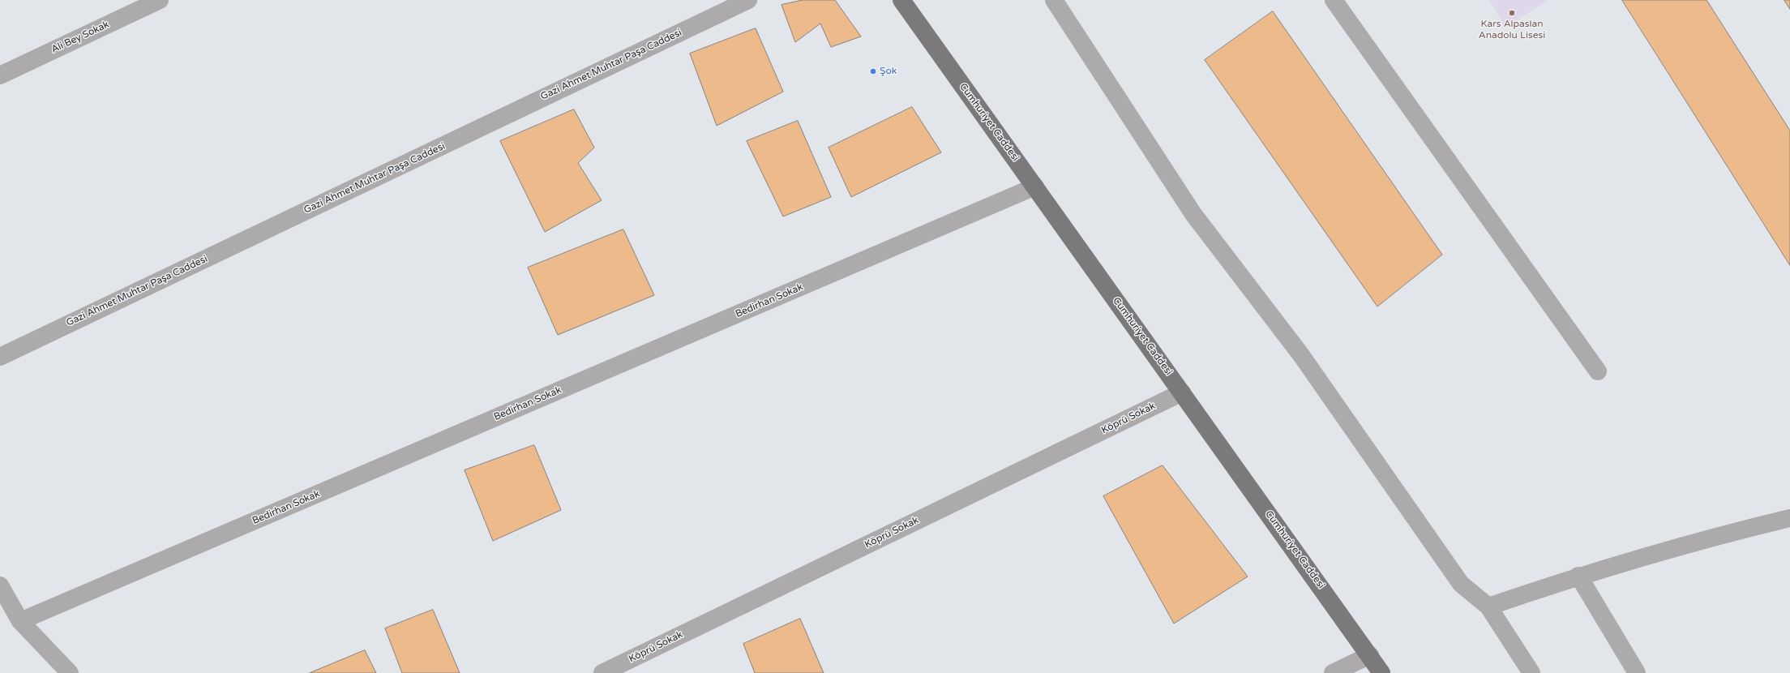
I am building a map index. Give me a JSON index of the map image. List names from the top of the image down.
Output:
{
  "streets": {
    "main road": ["Cumhuriyet Caddesi"],
    "street": [
      "Ali Bey Sokak",
      "Gazi Ahmet Muhtar Paşa Caddesi",
      "Bedirhan Sokak",
      "Köprü Sokak"
    ]
  },
  "crossings": [
    ["Cumhuriyet Caddesi", "Bedirhan Sokak"],
    ["Cumhuriyet Caddesi", "Köprü Sokak"]
  ],
  "places": ["Kars Alpaslan Anadolu Lisesi", "Şok"]
}
